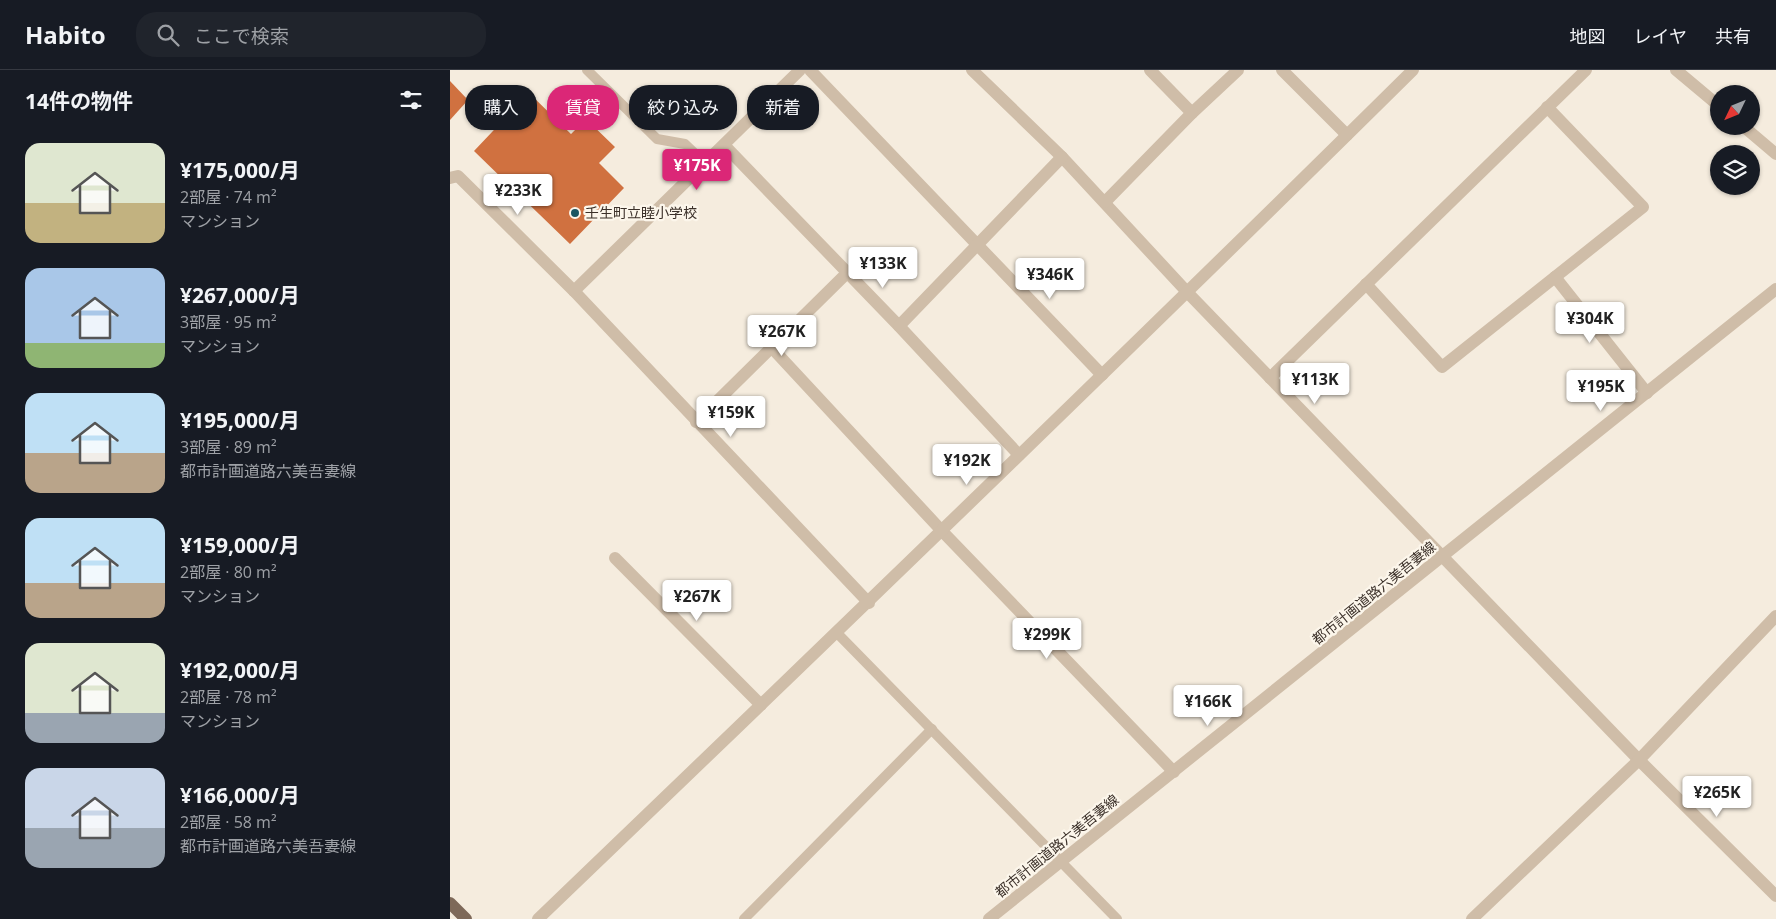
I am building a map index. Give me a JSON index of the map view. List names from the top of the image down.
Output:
{
  "streets": {
    "street": ["都市計画道路六美吾妻線"]
  },
  "places": ["壬生町立睦小学校"],
  "north": "bottom left",
  "page": {
    "header": "Habito",
    "search": "ここで検索",
    "nav": ["地図", "レイヤ", "共有"],
    "heading": "14件の物件",
    "chip": [
      "購入",
      "賃貸",
      "絞り込み",
      "新着"
    ],
    "list": [
      {
        "name": "¥175,000/月",
        "note": "2部屋 · 74 m² · マンション"
      },
      {
        "name": "¥267,000/月",
        "note": "3部屋 · 95 m² · マンション"
      },
      {
        "name": "¥195,000/月",
        "note": "3部屋 · 89 m² · 都市計画道路六美吾妻線"
      },
      {
        "name": "¥159,000/月",
        "note": "2部屋 · 80 m² · マンション"
      },
      {
        "name": "¥192,000/月",
        "note": "2部屋 · 78 m² · マンション"
      },
      {
        "name": "¥166,000/月",
        "note": "2部屋 · 58 m² · 都市計画道路六美吾妻線"
      }
    ],
    "price": [
      "¥175K",
      "¥233K",
      "¥133K",
      "¥346K",
      "¥304K",
      "¥267K",
      "¥113K",
      "¥195K",
      "¥159K",
      "¥192K",
      "¥267K",
      "¥299K",
      "¥166K",
      "¥265K"
    ]
  }
}
